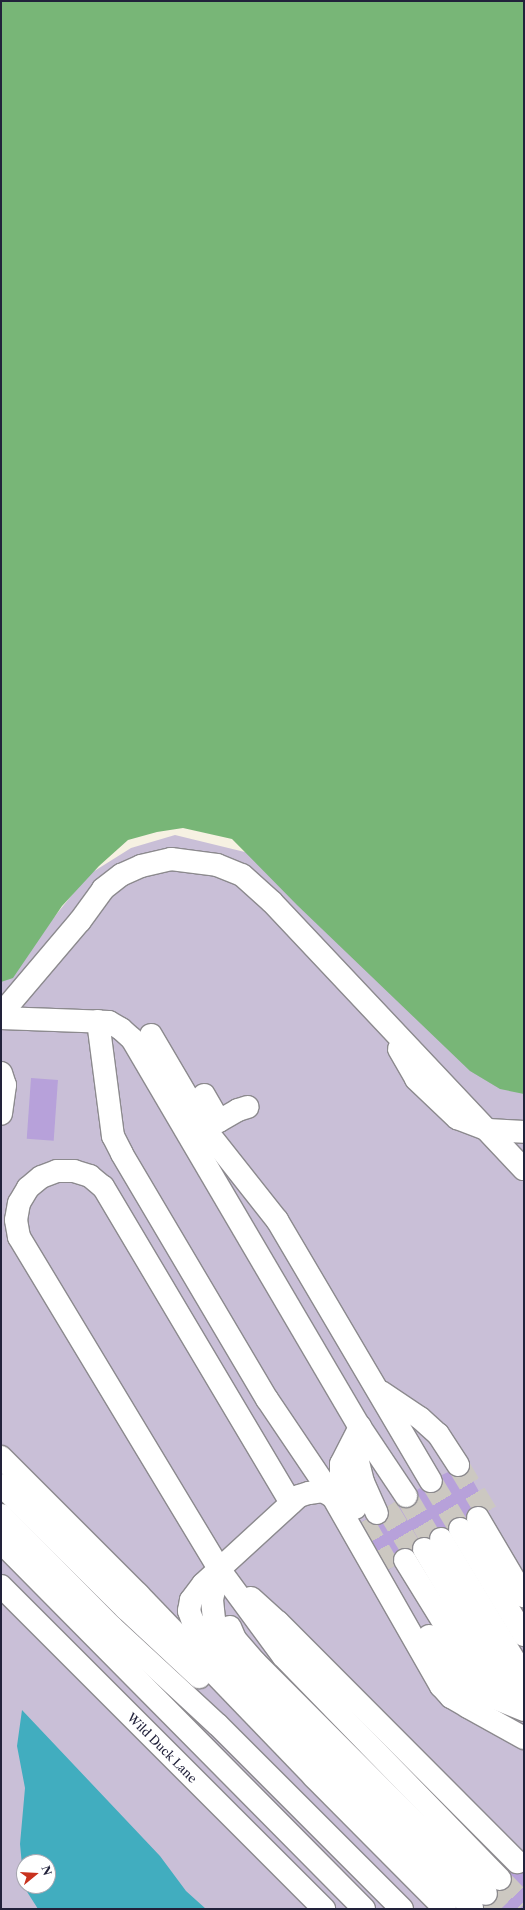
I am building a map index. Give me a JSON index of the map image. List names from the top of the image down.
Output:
{
  "streets": {
    "street": ["Wild Duck Lane"]
  },
  "north": "right"
}
